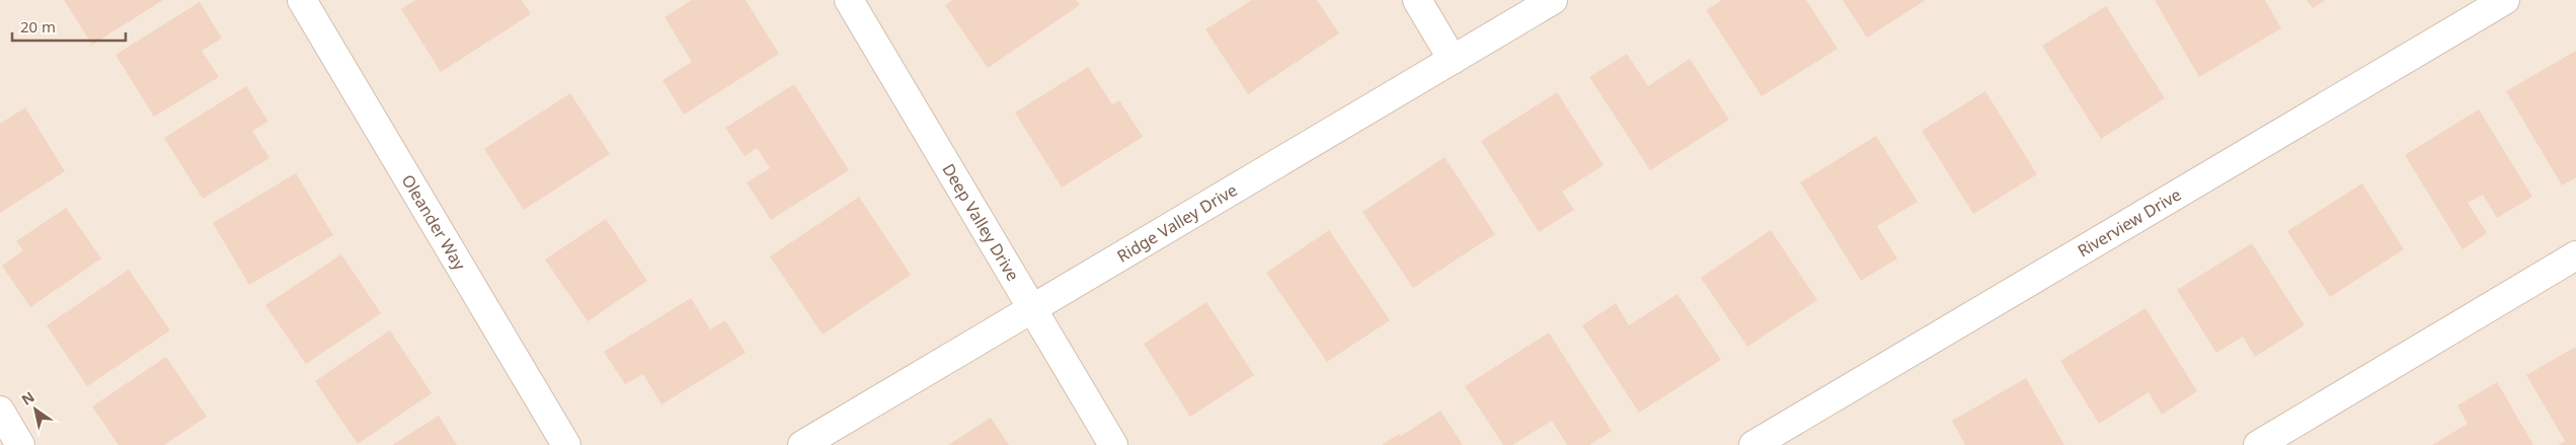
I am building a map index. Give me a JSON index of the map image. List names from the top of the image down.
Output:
{
  "streets": {
    "street": [
      "Oleander Way",
      "Deep Valley Drive",
      "Ridge Valley Drive",
      "Riverview Drive"
    ]
  },
  "crossings": [
    ["Deep Valley Drive", "Ridge Valley Drive"]
  ],
  "scale_bar": "20 m",
  "north": "top left"
}
